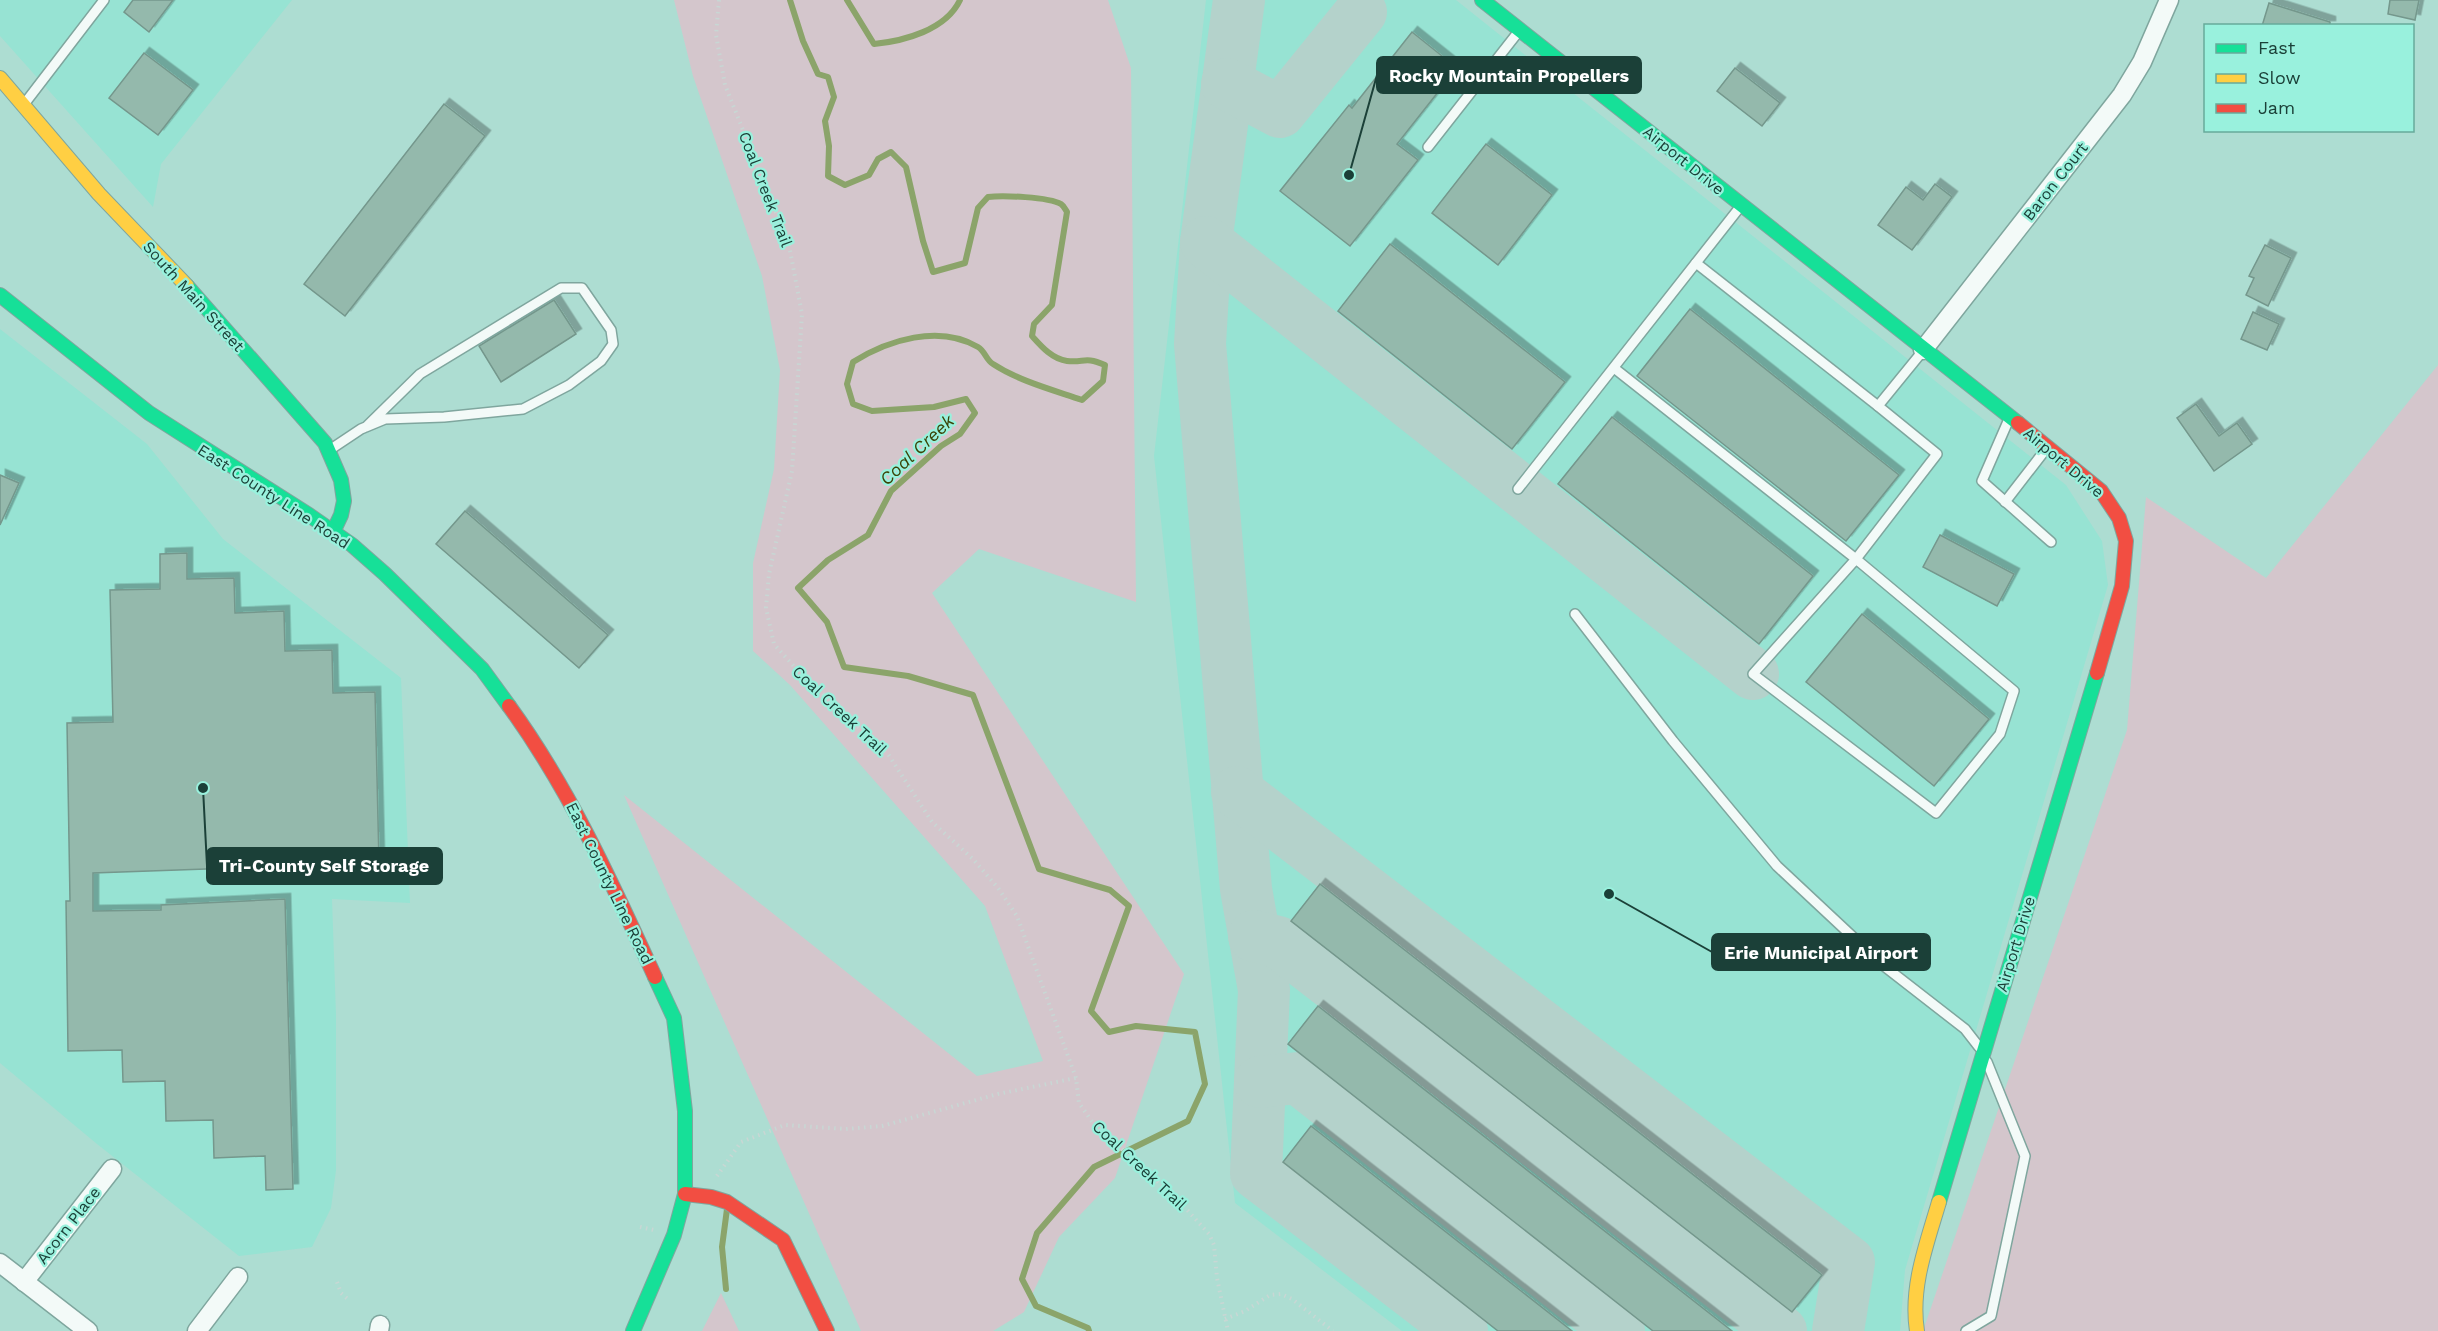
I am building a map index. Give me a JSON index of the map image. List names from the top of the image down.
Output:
{
  "streets": {
    "street": [
      "Airport Drive",
      "Baron Court",
      "South Main Street",
      "East County Line Road",
      "Acorn Place"
    ],
    "path": ["Coal Creek Trail"]
  },
  "crossings": [
    ["Airport Drive", "Baron Court"],
    ["South Main Street", "East County Line Road"]
  ],
  "water": ["Coal Creek"],
  "places": ["Rocky Mountain Propellers", "Tri-County Self Storage", "Erie Municipal Airport"],
  "legend": ["Fast", "Slow", "Jam"]
}
